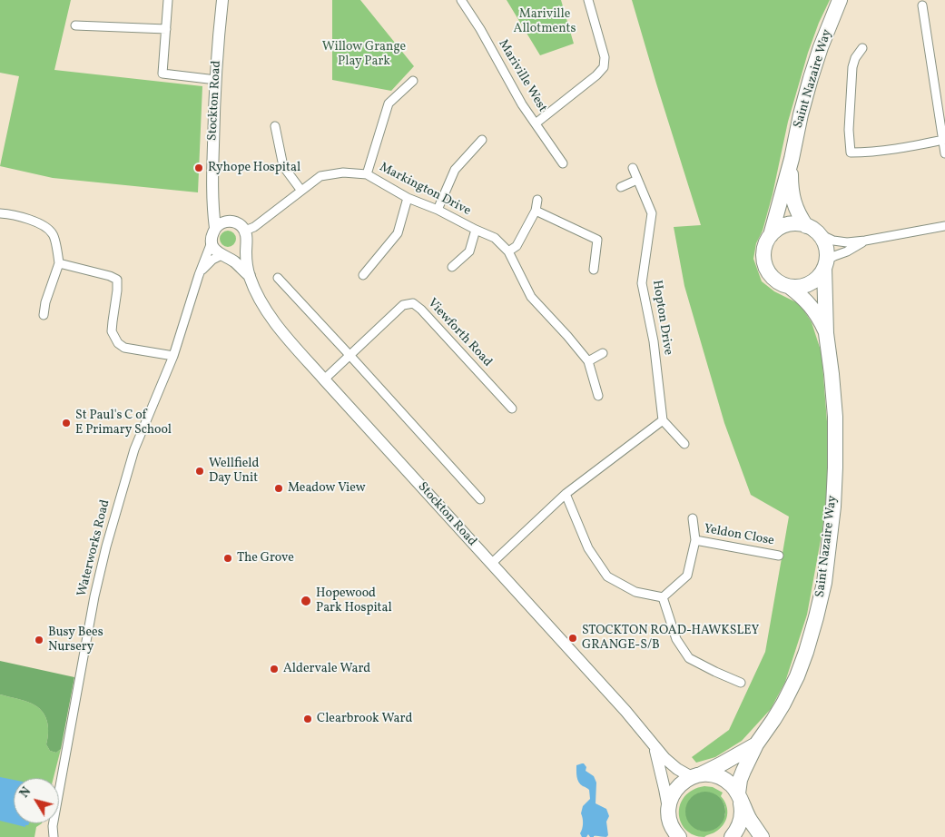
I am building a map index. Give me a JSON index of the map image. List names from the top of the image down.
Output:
{
  "streets": {
    "highway": ["Saint Nazaire Way", "Stockton Road"],
    "street": [
      "Mariville West",
      "Markington Drive",
      "Hopton Drive",
      "Viewforth Road",
      "Yeldon Close",
      "Waterworks Road"
    ]
  },
  "crossings": [
    ["Saint Nazaire Way", "Stockton Road"],
    ["Stockton Road", "Markington Drive"],
    ["Stockton Road", "Viewforth Road"],
    ["Stockton Road", "Waterworks Road"],
    ["Markington Drive", "Waterworks Road"]
  ],
  "parks": ["Mariville Allotments", "Willow Grange Play Park"],
  "places": [
    "Ryhope Hospital",
    "St Paul's C of E Primary School",
    "Wellfield Day Unit",
    "Meadow View",
    "The Grove",
    "Hopewood Park Hospital",
    "STOCKTON ROAD-HAWKSLEY GRANGE-S/B",
    "Busy Bees Nursery",
    "Aldervale Ward",
    "Clearbrook Ward"
  ],
  "north": "top left"
}
